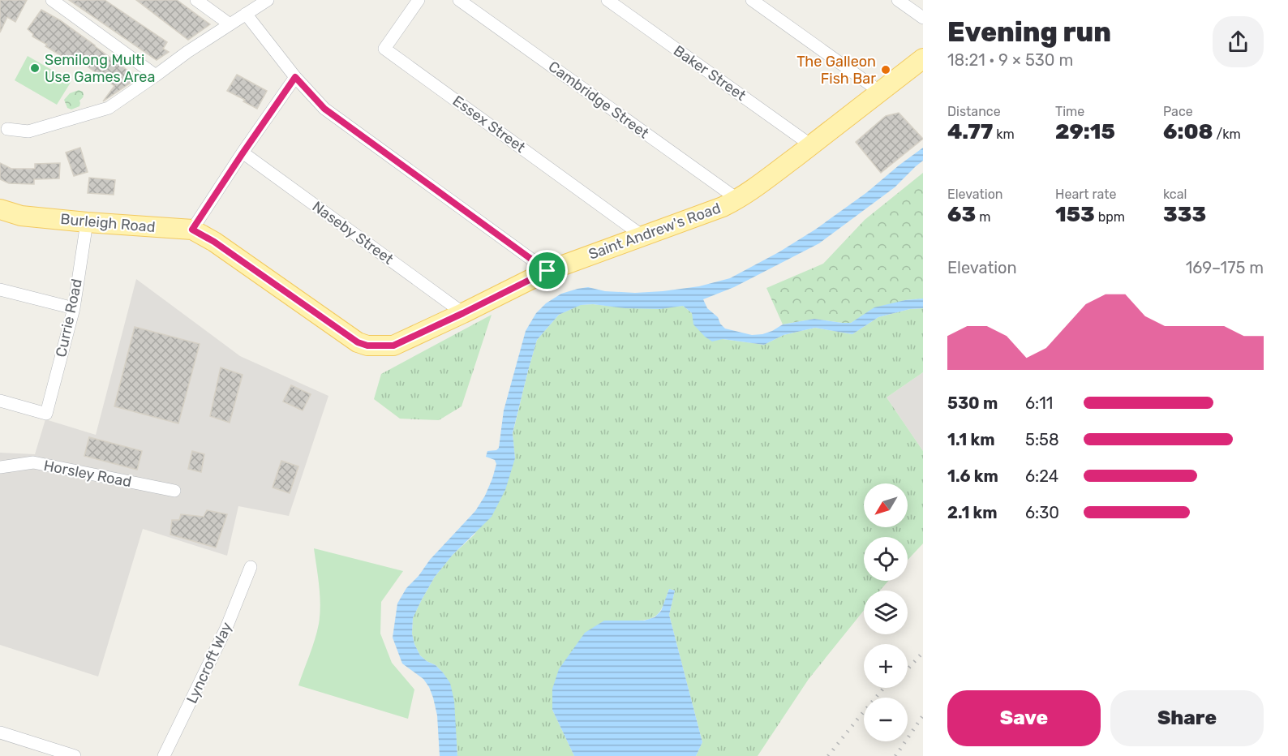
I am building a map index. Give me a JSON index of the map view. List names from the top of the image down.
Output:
{
  "streets": {
    "main road": ["Burleigh Road", "Saint Andrew's Road"],
    "street": [
      "Baker Street",
      "Cambridge Street",
      "Essex Street",
      "Naseby Street",
      "Currie Road",
      "Horsley Road",
      "Lyncroft Way"
    ]
  },
  "crossings": [
    ["Baker Street", "Saint Andrew's Road"],
    ["Cambridge Street", "Saint Andrew's Road"],
    ["Essex Street", "Saint Andrew's Road"],
    ["Burleigh Road", "Saint Andrew's Road"],
    ["Burleigh Road", "Currie Road"],
    ["Saint Andrew's Road", "Naseby Street"]
  ],
  "places": ["Semilong Multi Use Games Area", "The Galleon Fish Bar"],
  "north": "bottom left",
  "page": {
    "heading": ["Evening run", "18:21 · 9 × 530 m"],
    "stats": [
      ["Distance", "4.77 km"],
      ["Time", "29:15"],
      ["Pace", "6:08 /km"],
      ["Elevation", "63 m"],
      ["Heart rate", "153 bpm"],
      ["kcal", "333"]
    ],
    "chart": ["Elevation", "169–175 m"],
    "list": [
      {
        "name": "530 m",
        "note": "6:11"
      },
      {
        "name": "1.1 km",
        "note": "5:58"
      },
      {
        "name": "1.6 km",
        "note": "6:24"
      },
      {
        "name": "2.1 km",
        "note": "6:30"
      }
    ],
    "map_buttons": ["+", "−"],
    "buttons": ["Save", "Share"]
  }
}
